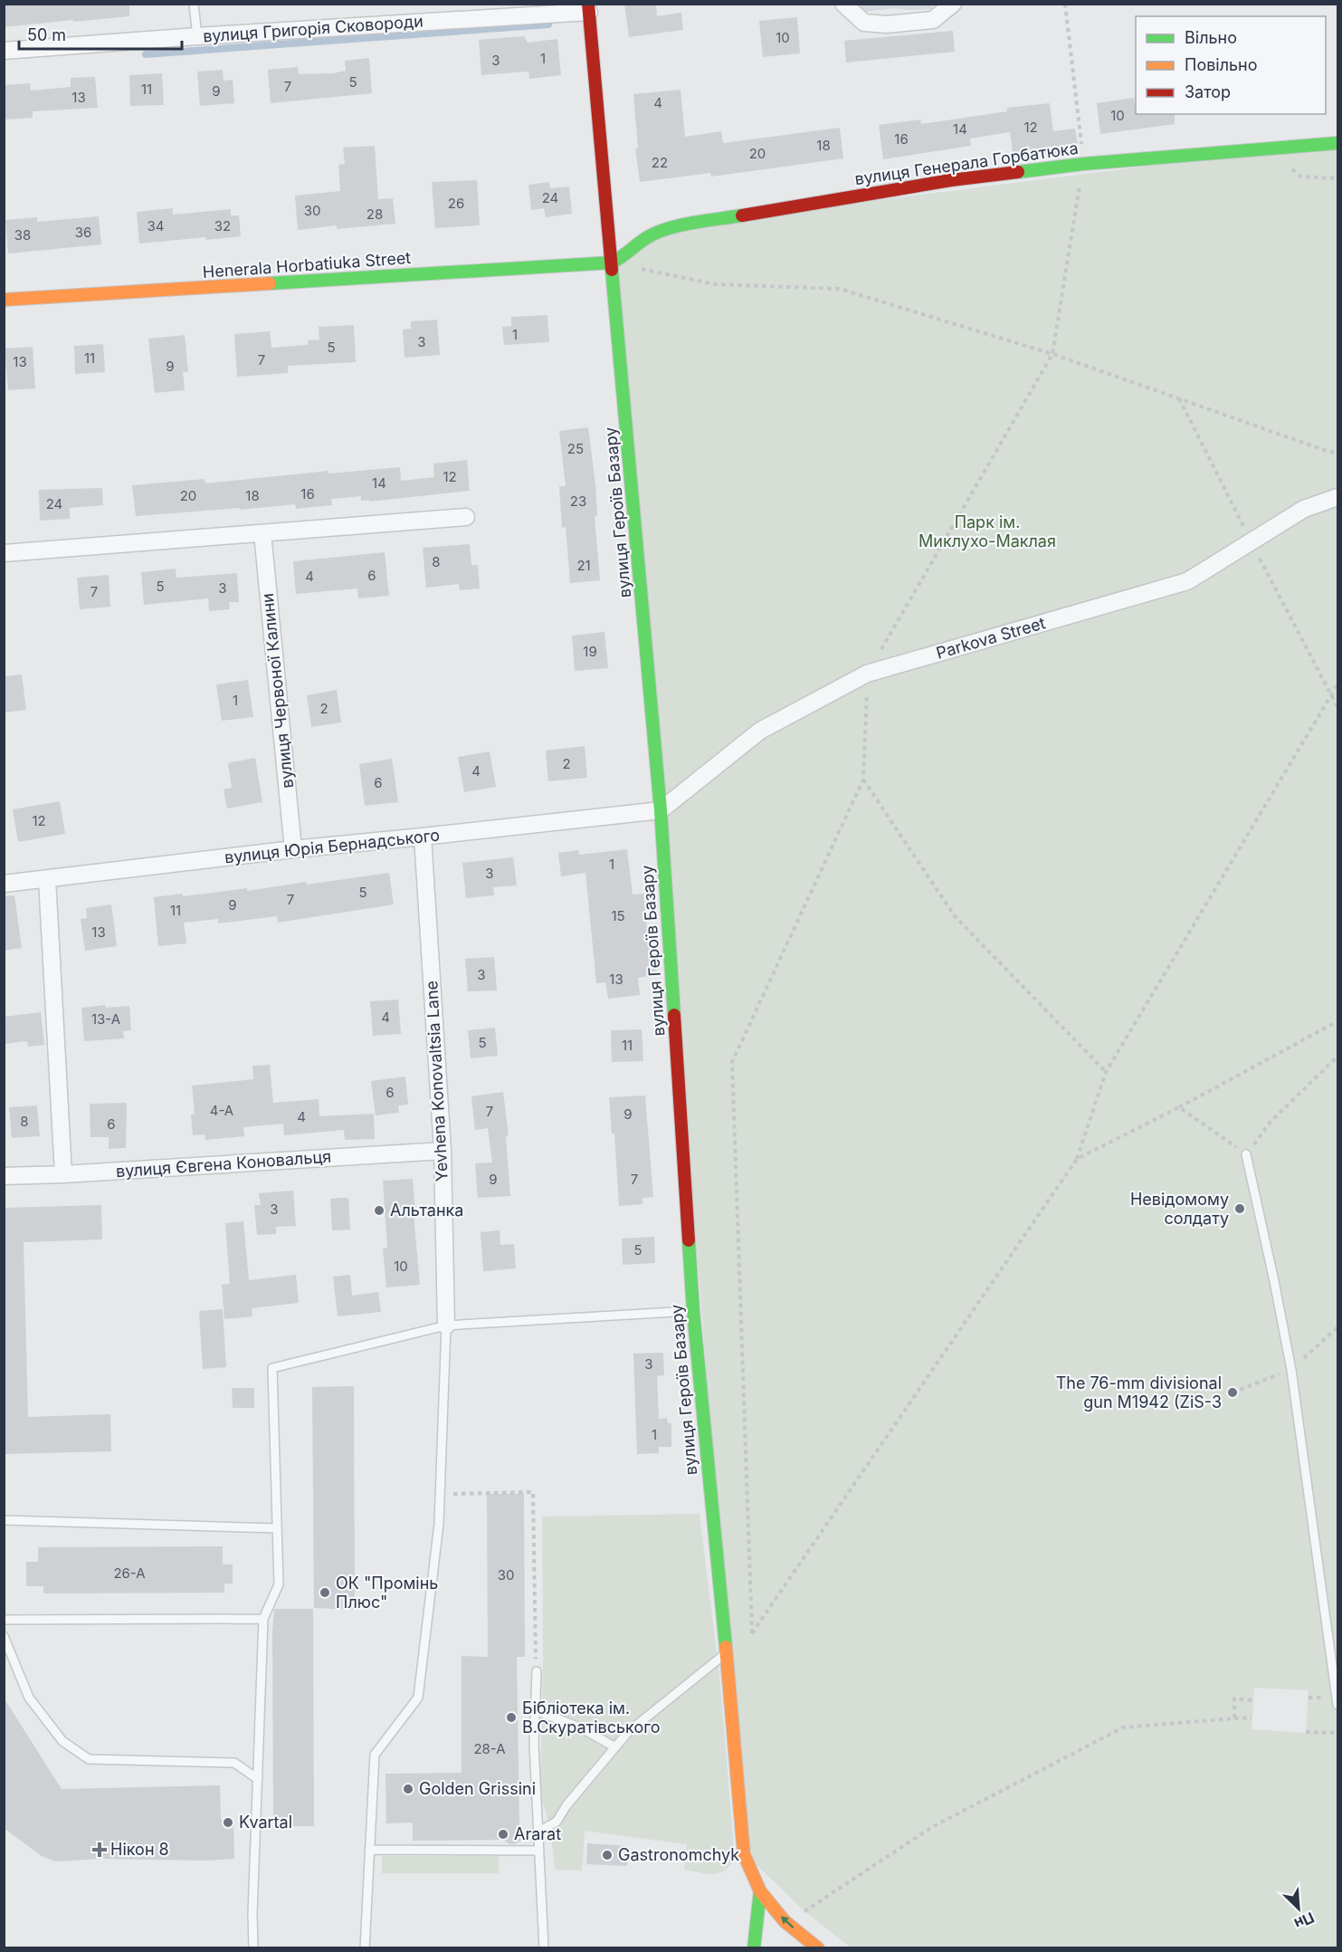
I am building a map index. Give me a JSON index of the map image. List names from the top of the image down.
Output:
{
  "streets": {
    "street": [
      "вулиця Григорія Сковороди",
      "вулиця Генерала Горбатюка",
      "Henerala Horbatiuka Street",
      "вулиця Героїв Базару",
      "Parkova Street",
      "вулиця Червоної Калини",
      "вулиця Юрія Бернадського",
      "Yevhena Konovaltsia Lane",
      "вулиця Євгена Коновальця"
    ]
  },
  "crossings": [
    ["вулиця Григорія Сковороди", "вулиця Героїв Базару"],
    ["вулиця Генерала Горбатюка", "Henerala Horbatiuka Street"],
    ["вулиця Генерала Горбатюка", "вулиця Героїв Базару"],
    ["Henerala Horbatiuka Street", "вулиця Героїв Базару"],
    ["вулиця Героїв Базару", "Parkova Street"],
    ["вулиця Героїв Базару", "вулиця Юрія Бернадського"],
    ["Parkova Street", "вулиця Юрія Бернадського"],
    ["вулиця Червоної Калини", "вулиця Юрія Бернадського"],
    ["вулиця Юрія Бернадського", "Yevhena Konovaltsia Lane"],
    ["Yevhena Konovaltsia Lane", "вулиця Євгена Коновальця"]
  ],
  "parks": ["Парк ім. Миклухо-Маклая"],
  "places": {
    "other": [
      "Невідомому солдату",
      "Альтанка",
      "The 76-mm divisional gun M1942 (ZiS-3",
      "ОК \"Промінь Плюс\"",
      "Бібліотека ім. В.Скуратівського",
      "Golden Grissini",
      "Kvartal",
      "Ararat",
      "Gastronomchyk"
    ],
    "health": ["Нікон 8"]
  },
  "house_numbers": [
    "10",
    "1",
    "3",
    "5",
    "7",
    "11",
    "9",
    "13",
    "4",
    "10",
    "12",
    "14",
    "16",
    "18",
    "20",
    "22",
    "24",
    "26",
    "30",
    "28",
    "34",
    "32",
    "36",
    "38",
    "1",
    "3",
    "5",
    "11",
    "7",
    "13",
    "9",
    "25",
    "12",
    "14",
    "16",
    "20",
    "18",
    "23",
    "24",
    "8",
    "21",
    "6",
    "4",
    "5",
    "3",
    "7",
    "19",
    "1",
    "2",
    "2",
    "4",
    "6",
    "12",
    "1",
    "3",
    "5",
    "7",
    "9",
    "11",
    "15",
    "13",
    "3",
    "13",
    "4",
    "13-А",
    "5",
    "11",
    "6",
    "4-А",
    "7",
    "9",
    "4",
    "8",
    "6",
    "9",
    "7",
    "3",
    "5",
    "10",
    "3",
    "1",
    "26-А",
    "30",
    "28-А"
  ],
  "legend": ["Вільно", "Повільно", "Затор"],
  "scale_bar": "50 m",
  "north": "bottom right"
}
